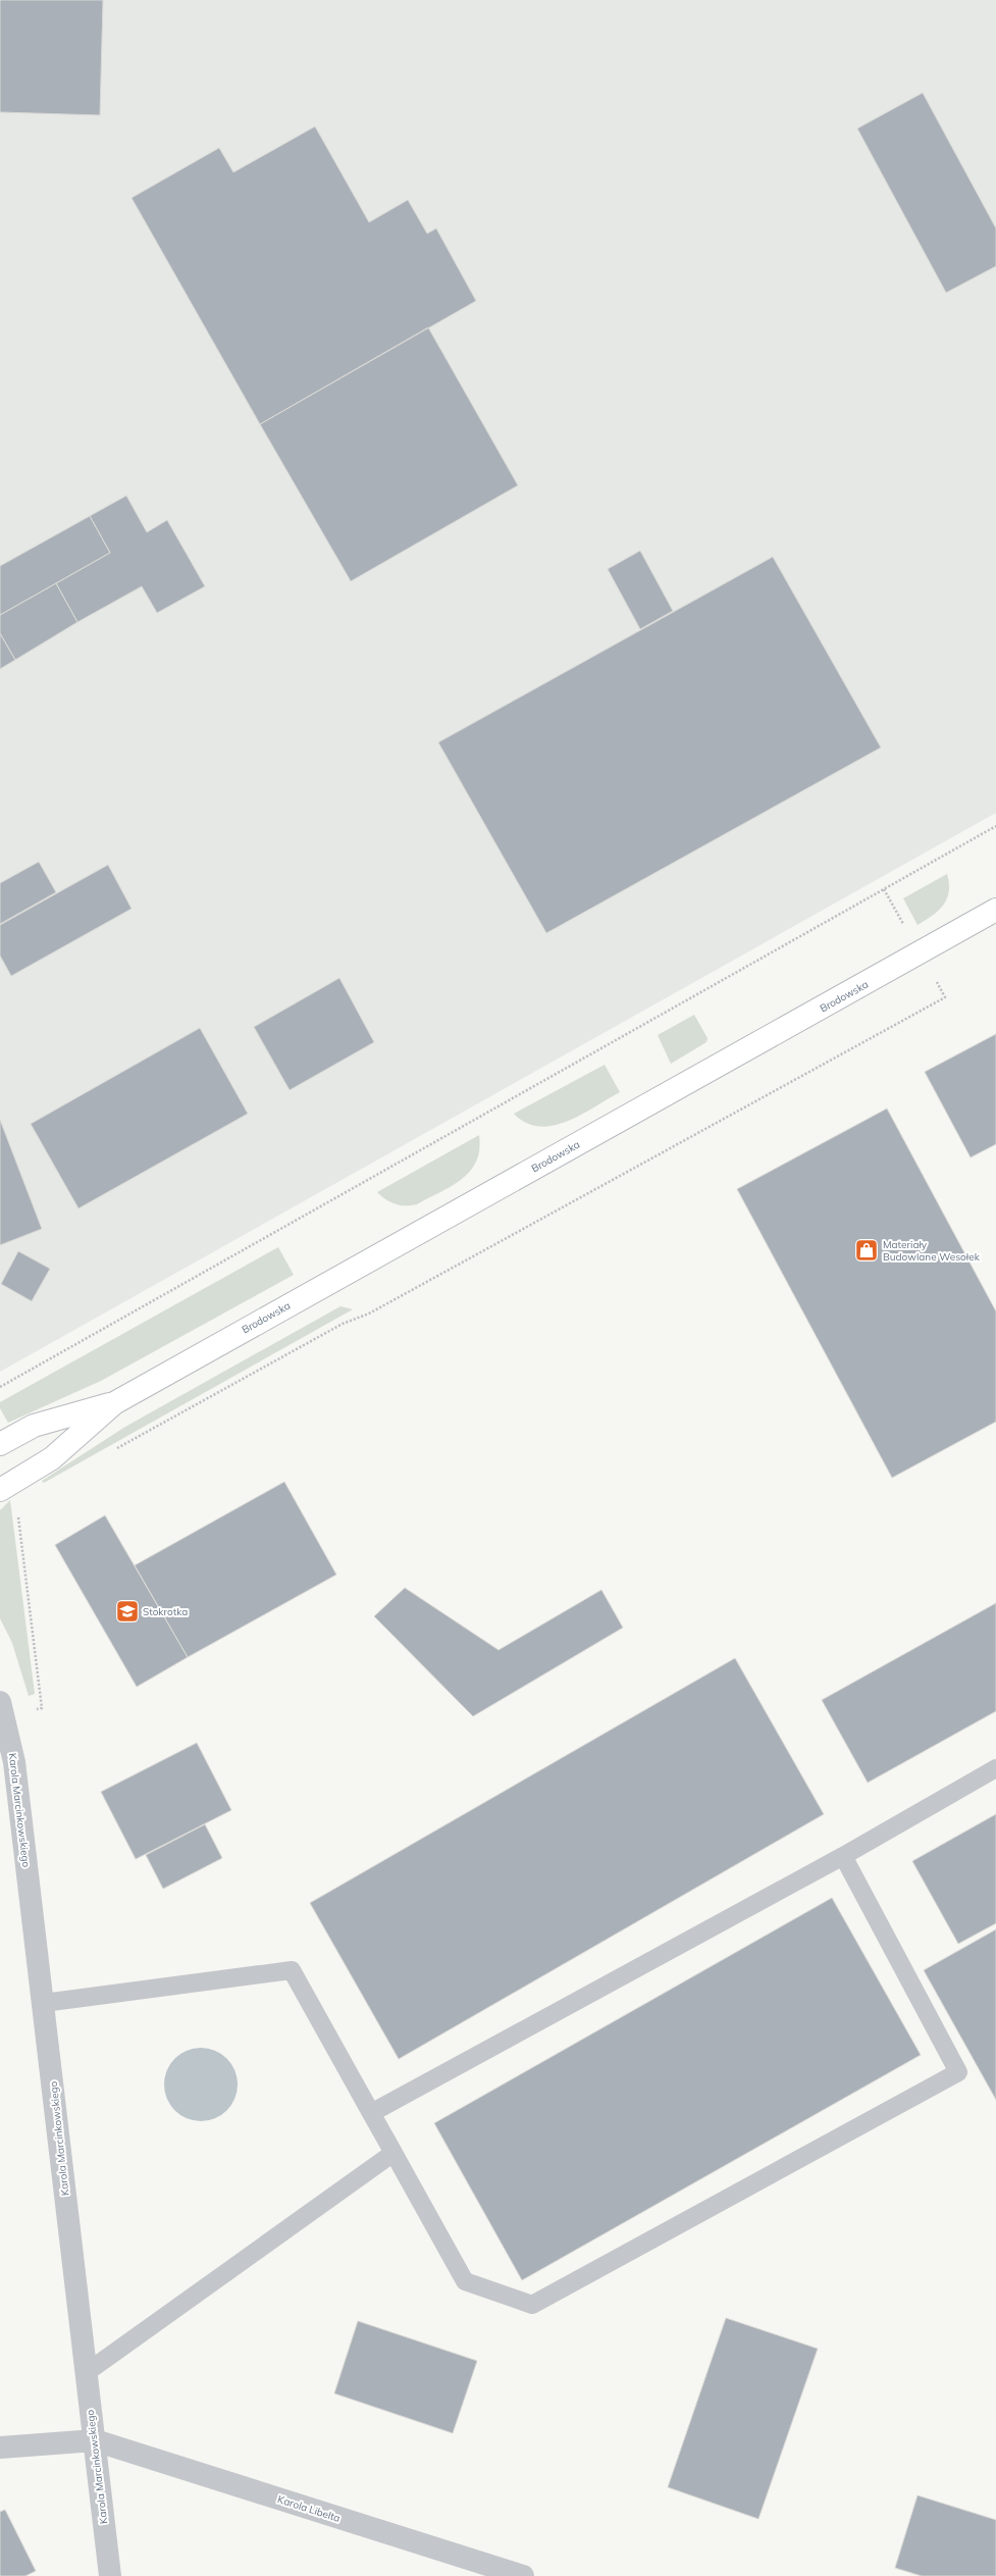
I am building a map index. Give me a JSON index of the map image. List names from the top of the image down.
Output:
{
  "streets": {
    "street": ["Brodowska", "Karola Marcinkowskiego", "Karola Libelta"]
  },
  "crossings": [
    ["Karola Marcinkowskiego", "Karola Libelta"]
  ],
  "places": {
    "shop": ["Materiały Budowlane Wesołek"],
    "school or university": ["Stokrotka"]
  }
}
